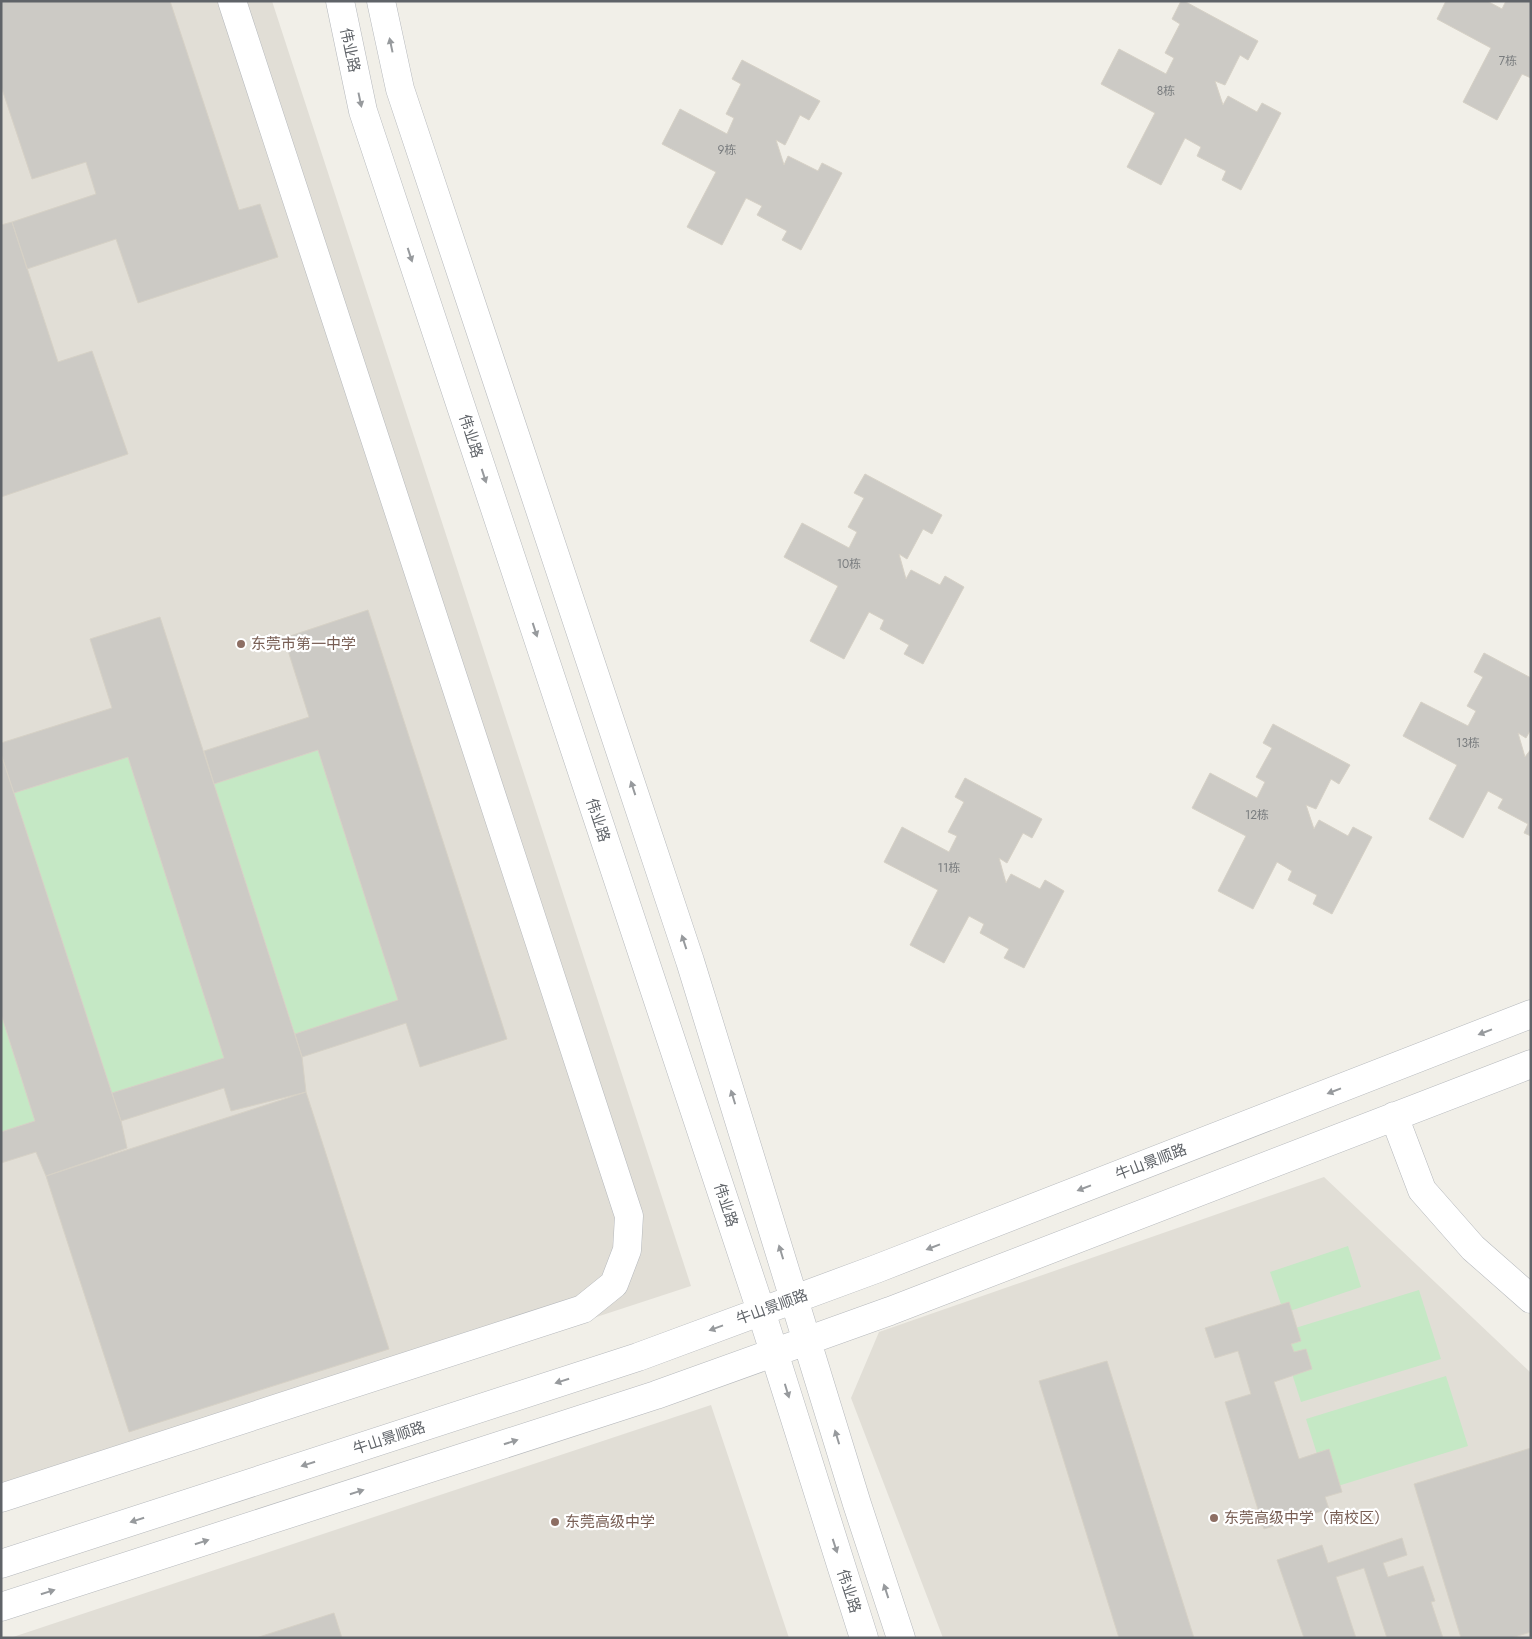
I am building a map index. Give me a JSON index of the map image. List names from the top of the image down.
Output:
{
  "streets": {
    "street": ["伟业路", "牛山景顺路"]
  },
  "crossings": [
    ["伟业路", "牛山景顺路"]
  ],
  "places": ["东莞市第一中学", "东莞高级中学（南校区）", "东莞高级中学"],
  "house_numbers": [
    "7栋",
    "8栋",
    "9栋",
    "10栋",
    "13栋",
    "12栋",
    "11栋"
  ]
}
